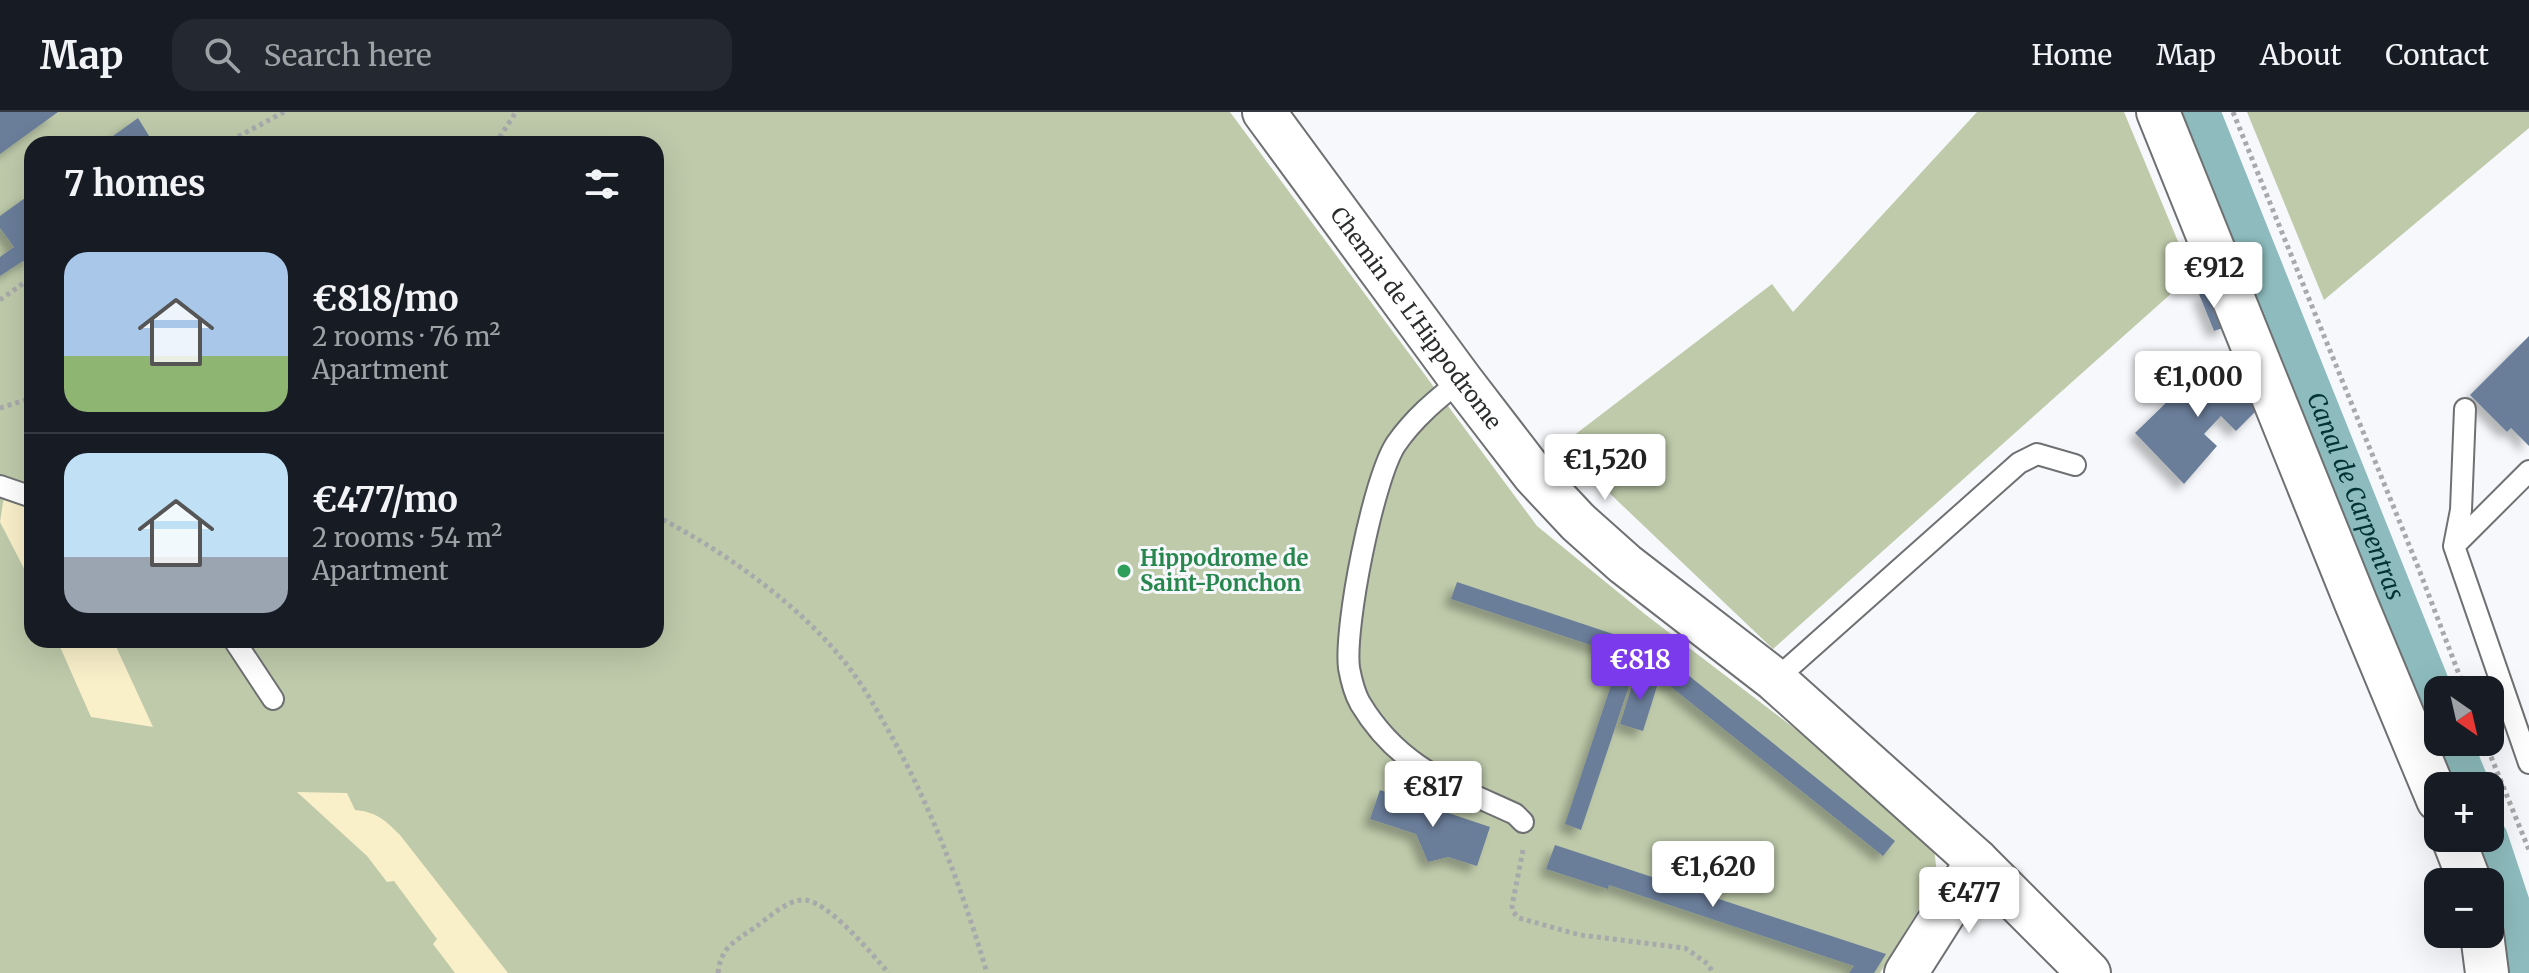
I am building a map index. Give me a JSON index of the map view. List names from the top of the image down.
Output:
{
  "streets": {
    "street": ["Chemin de L'Hippodrome"]
  },
  "water": ["Canal de Carpentras"],
  "places": ["Hippodrome de Saint-Ponchon"],
  "north": "bottom right",
  "page": {
    "header": "Map",
    "search": "Search here",
    "nav": [
      "Home",
      "Map",
      "About",
      "Contact"
    ],
    "heading": "7 homes",
    "list": [
      {
        "name": "€818/mo",
        "note": "2 rooms · 76 m² · Apartment"
      },
      {
        "name": "€477/mo",
        "note": "2 rooms · 54 m² · Apartment"
      }
    ],
    "price": [
      "€912",
      "€1,000",
      "€1,520",
      "€818",
      "€817",
      "€1,620",
      "€477"
    ],
    "map_buttons": ["+", "−"]
  }
}
